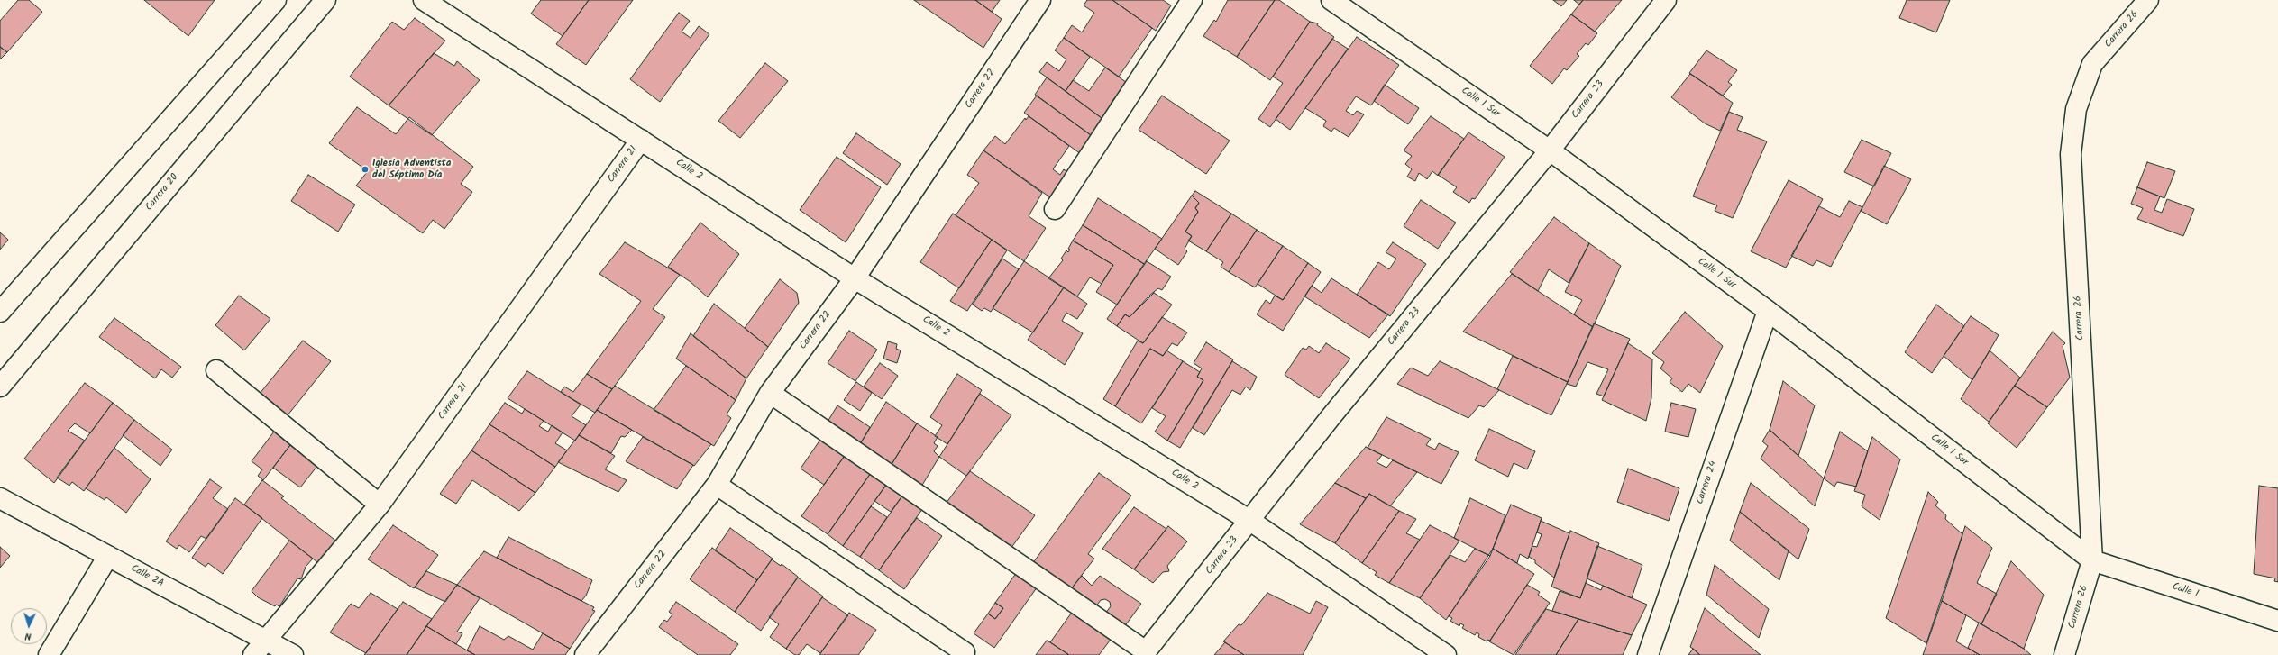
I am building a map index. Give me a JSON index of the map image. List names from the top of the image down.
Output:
{
  "streets": {
    "street": [
      "Carrera 26",
      "Carrera 22",
      "Carrera 23",
      "Calle 1 Sur",
      "Carrera 21",
      "Calle 2",
      "Carrera 20",
      "Carrera 24",
      "Calle 2A",
      "Calle 1"
    ]
  },
  "crossings": [
    ["Carrera 26", "Calle 1 Sur"],
    ["Carrera 26", "Calle 1"],
    ["Carrera 22", "Calle 2"],
    ["Carrera 23", "Calle 1 Sur"],
    ["Carrera 23", "Calle 2"],
    ["Calle 1 Sur", "Carrera 24"],
    ["Calle 1 Sur", "Calle 1"],
    ["Carrera 21", "Calle 2"],
    ["Carrera 21", "Calle 2A"]
  ],
  "places": ["Iglesia Adventista del Séptimo Día"],
  "north": "bottom"
}
